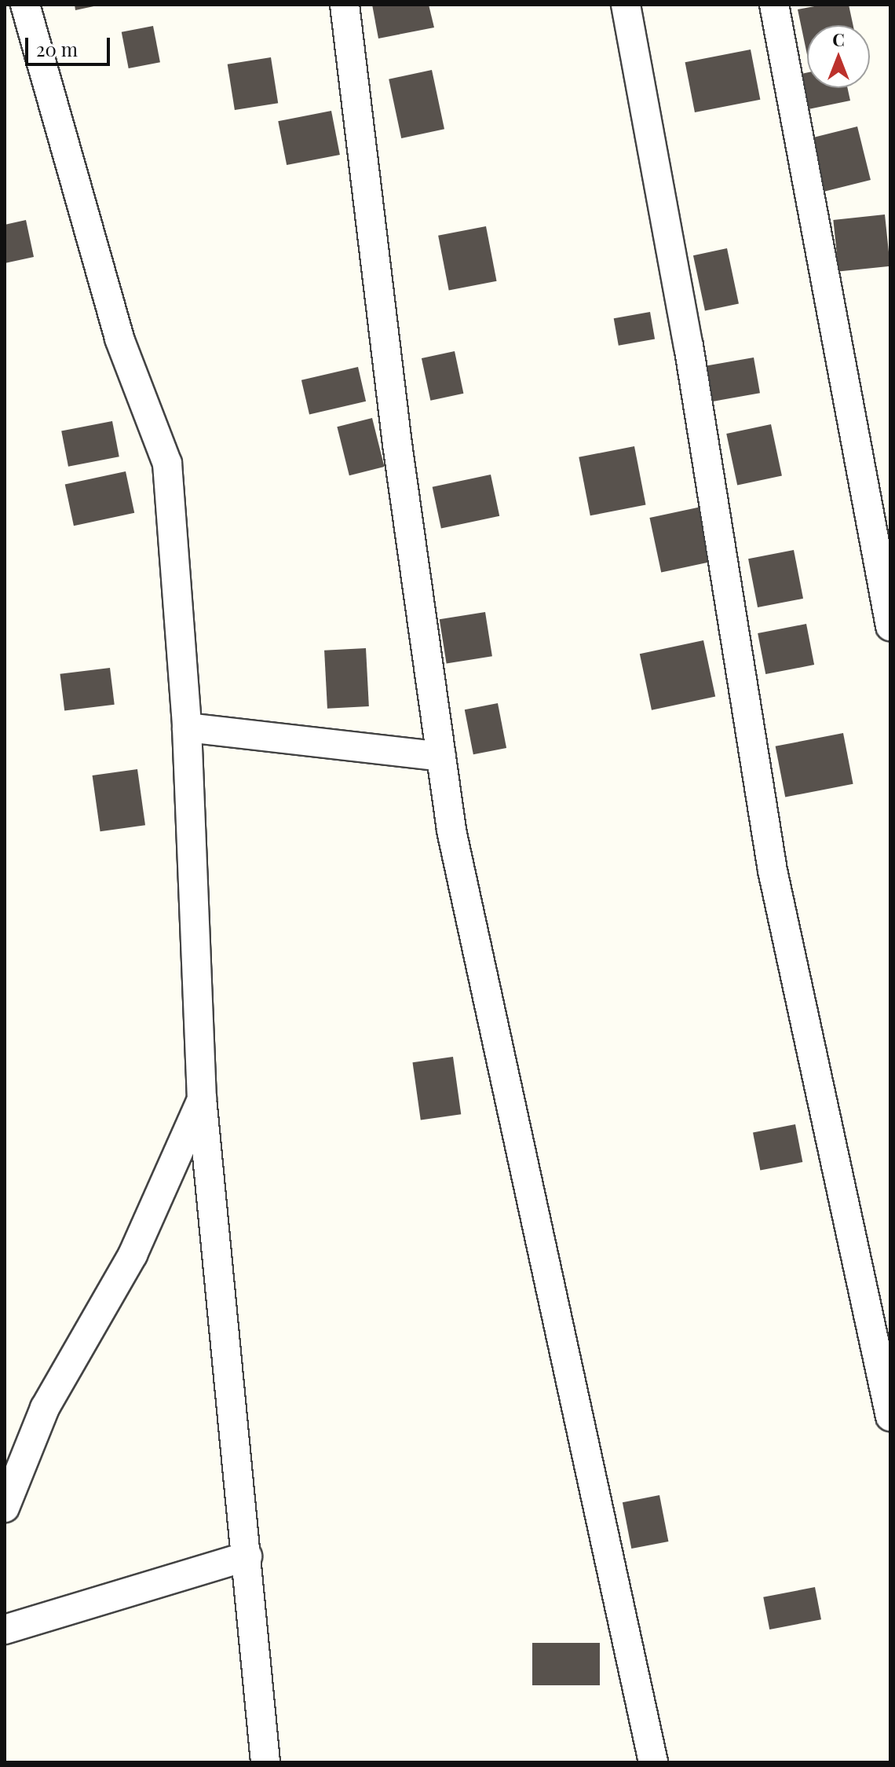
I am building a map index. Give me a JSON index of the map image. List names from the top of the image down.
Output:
{
  "scale_bar": "20 m",
  "north": "top"
}
